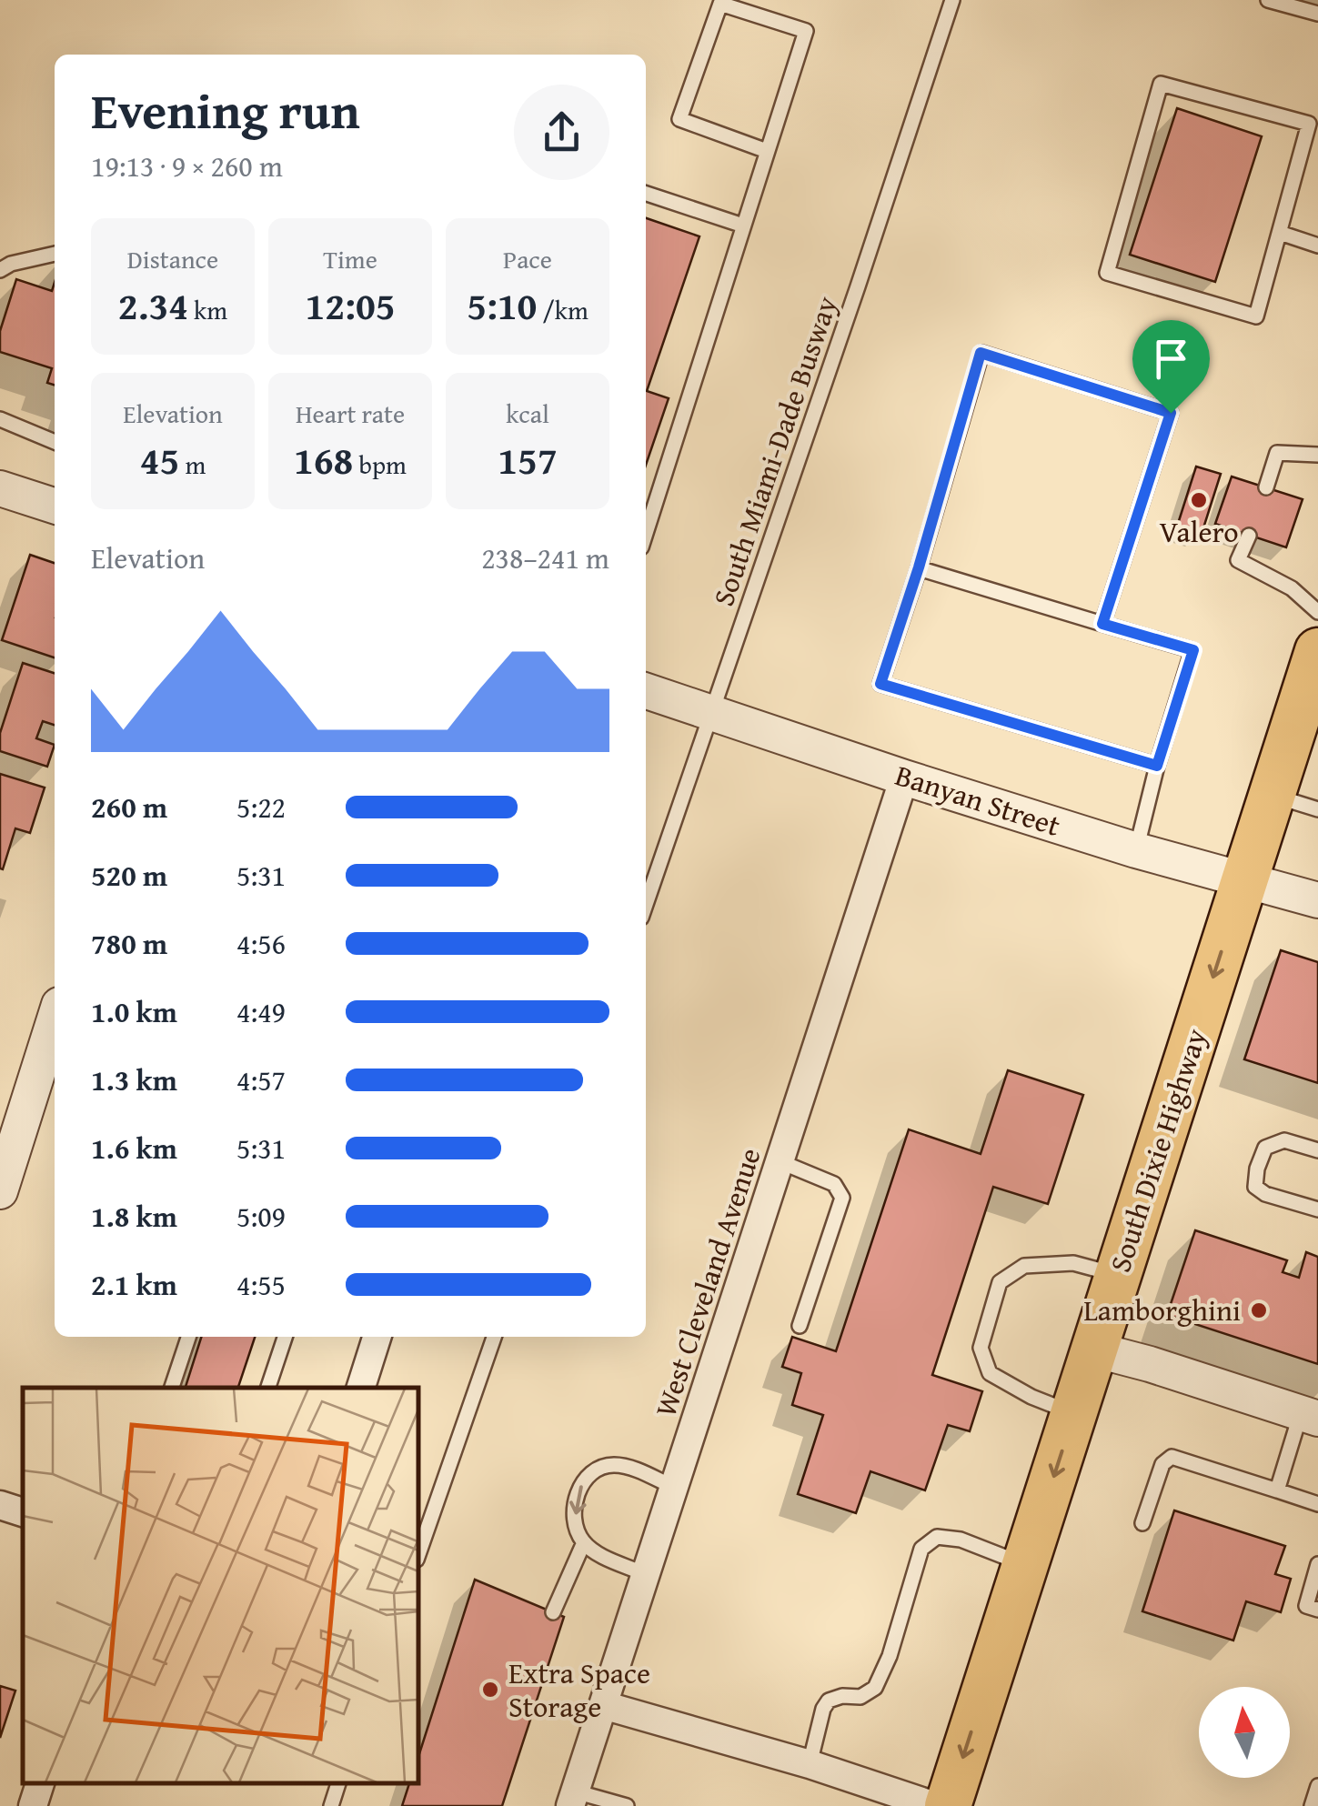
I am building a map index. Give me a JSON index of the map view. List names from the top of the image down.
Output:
{
  "streets": {
    "highway": ["South Dixie Highway"],
    "street": ["Banyan Street", "West Cleveland Avenue"],
    "lane": ["South Miami-Dade Busway"]
  },
  "crossings": [
    ["South Miami-Dade Busway", "Banyan Street"],
    ["Banyan Street", "South Dixie Highway"],
    ["Banyan Street", "West Cleveland Avenue"]
  ],
  "one_way": ["South Dixie Highway"],
  "places": ["Valero", "Lamborghini", "Extra Space Storage"],
  "north": "top",
  "page": {
    "heading": ["Evening run", "19:13 · 9 × 260 m"],
    "stats": [
      ["Distance", "2.34 km"],
      ["Time", "12:05"],
      ["Pace", "5:10 /km"],
      ["Elevation", "45 m"],
      ["Heart rate", "168 bpm"],
      ["kcal", "157"]
    ],
    "chart": ["Elevation", "238–241 m"],
    "list": [
      {
        "name": "260 m",
        "note": "5:22"
      },
      {
        "name": "520 m",
        "note": "5:31"
      },
      {
        "name": "780 m",
        "note": "4:56"
      },
      {
        "name": "1.0 km",
        "note": "4:49"
      },
      {
        "name": "1.3 km",
        "note": "4:57"
      },
      {
        "name": "1.6 km",
        "note": "5:31"
      },
      {
        "name": "1.8 km",
        "note": "5:09"
      },
      {
        "name": "2.1 km",
        "note": "4:55"
      }
    ]
  }
}
